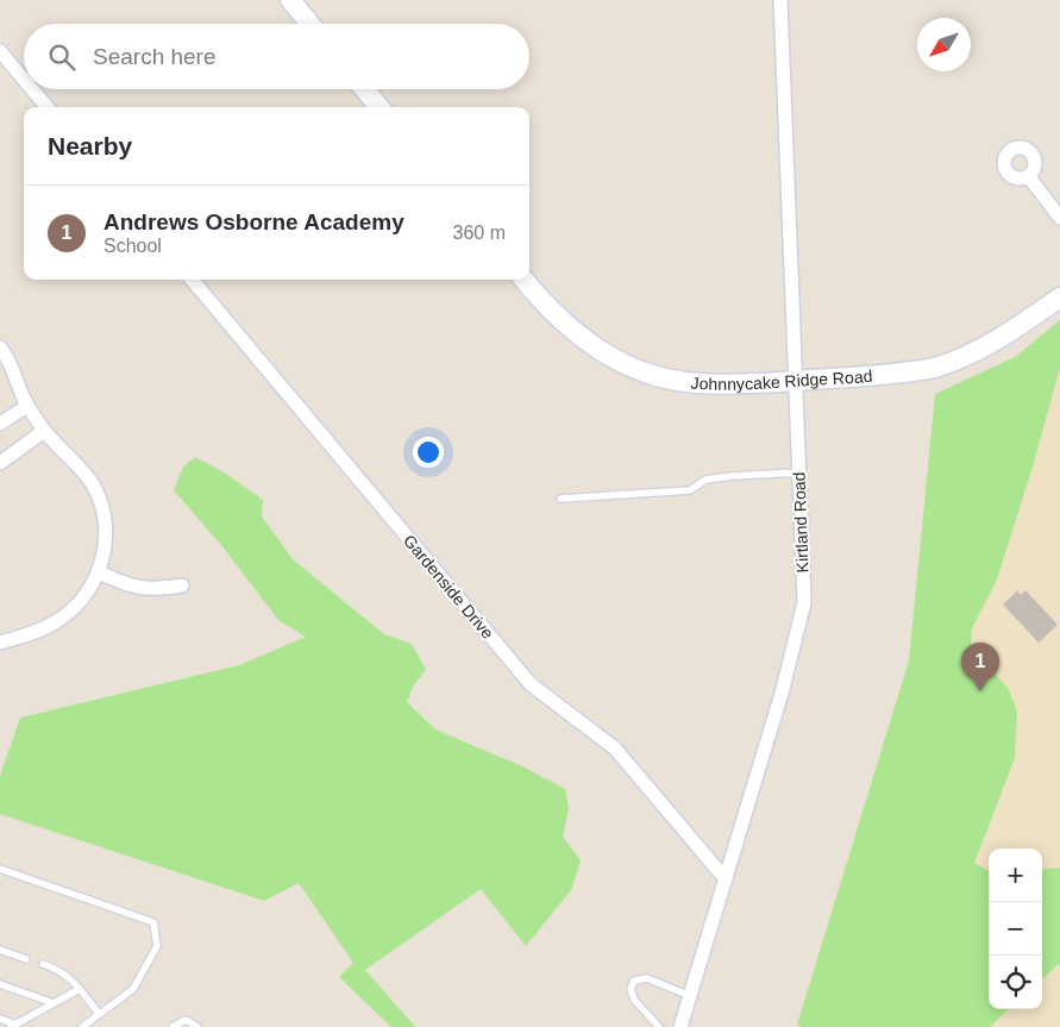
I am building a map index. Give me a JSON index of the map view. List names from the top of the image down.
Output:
{
  "streets": {
    "main road": ["Johnnycake Ridge Road"],
    "street": ["Kirtland Road", "Gardenside Drive"]
  },
  "crossings": [
    ["Johnnycake Ridge Road", "Kirtland Road"],
    ["Kirtland Road", "Gardenside Drive"]
  ],
  "north": "bottom left",
  "page": {
    "search": "Search here",
    "heading": "Nearby",
    "list": [
      {
        "mark": "1",
        "name": "Andrews Osborne Academy",
        "note": "School",
        "value": "360 m"
      }
    ],
    "pins": "1",
    "map_buttons": ["+", "−"]
  }
}
